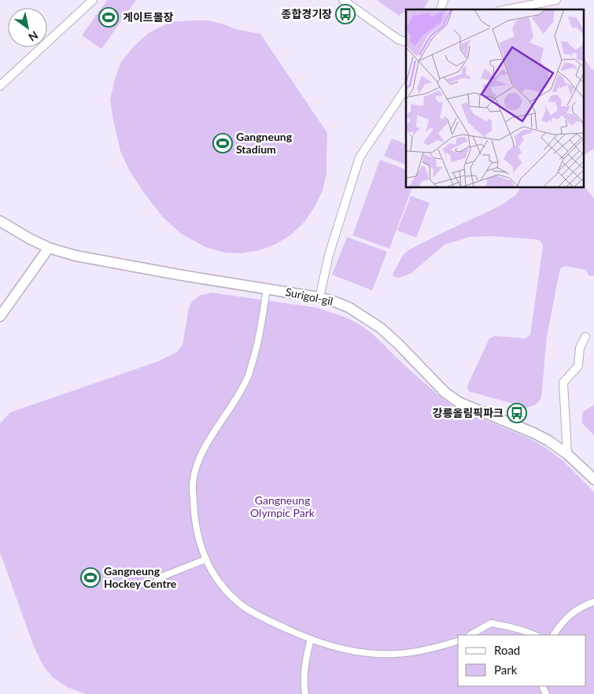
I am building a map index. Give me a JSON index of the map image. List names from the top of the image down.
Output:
{
  "streets": {
    "street": ["Surigol-gil"]
  },
  "parks": ["Gangneung Olympic Park"],
  "places": {
    "bus stop": ["종합경기장", "강릉올림픽파크"],
    "sports": ["게이트볼장", "Gangneung Stadium", "Gangneung Hockey Centre"]
  },
  "legend": ["Road", "Park"],
  "north": "bottom right"
}
